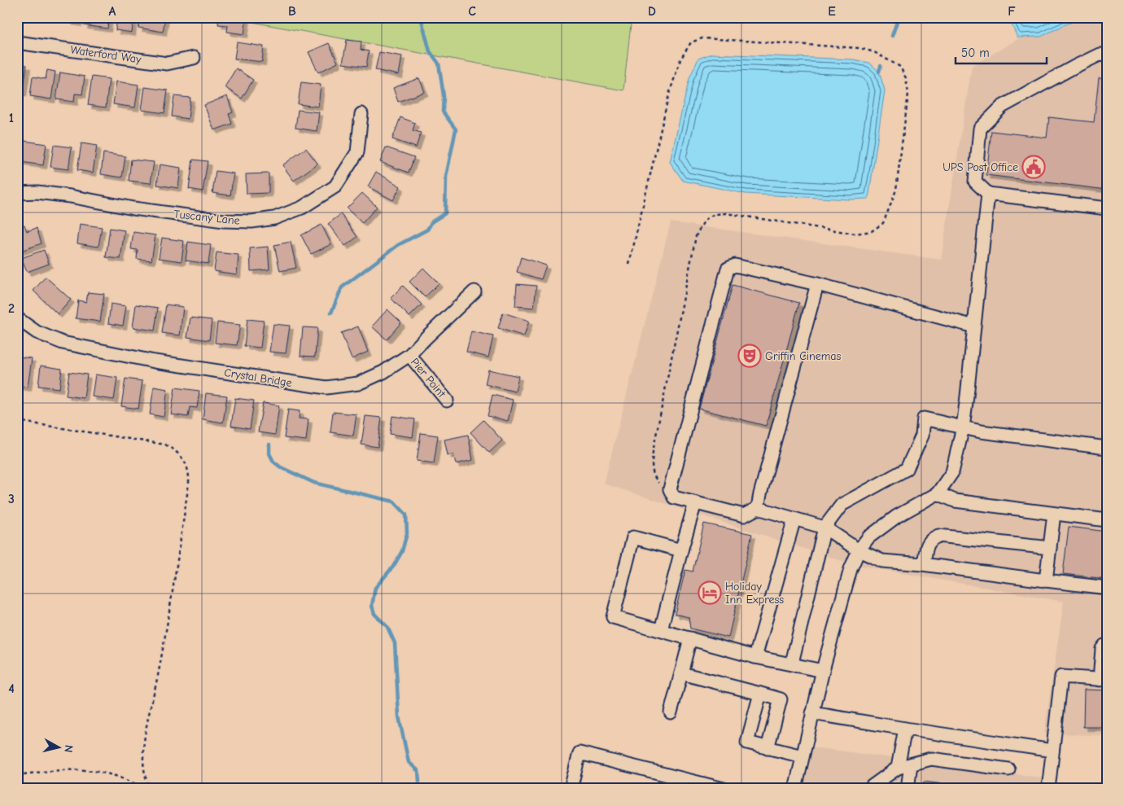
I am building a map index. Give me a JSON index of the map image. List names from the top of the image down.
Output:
{
  "streets": {
    "street": [
      "Waterford Way",
      "Tuscany Lane",
      "Crystal Bridge",
      "Pier Point"
    ]
  },
  "crossings": [
    ["Crystal Bridge", "Pier Point"]
  ],
  "places": {
    "public building": ["UPS Post Office"],
    "theatre": ["Griffin Cinemas"],
    "hotel": ["Holiday Inn Express"]
  },
  "scale_bar": "50 m",
  "north": "right",
  "grid": {
    "columns": [
      "A",
      "B",
      "C",
      "D",
      "E",
      "F"
    ],
    "rows": [
      "1",
      "2",
      "3",
      "4"
    ]
  }
}
